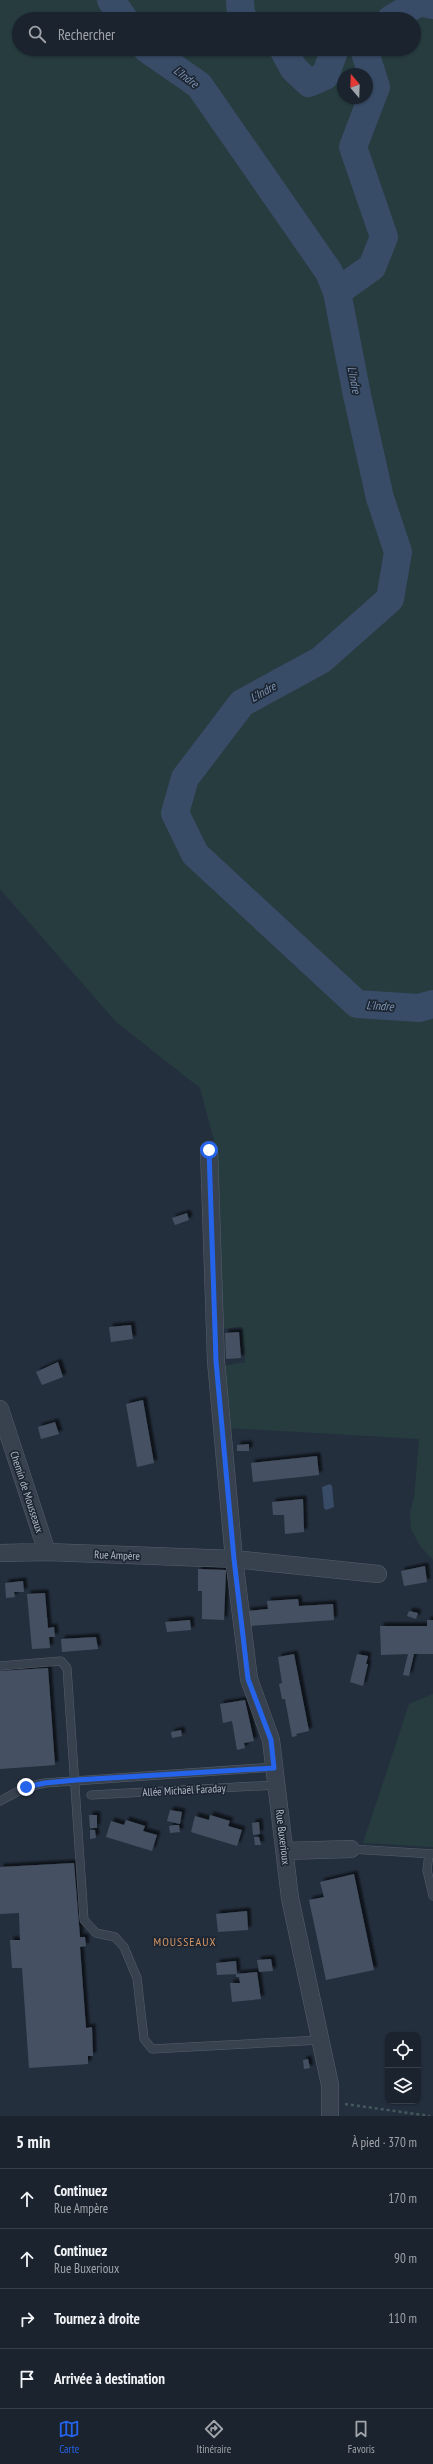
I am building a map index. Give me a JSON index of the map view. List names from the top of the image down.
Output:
{
  "streets": {
    "street": ["Chemin de Mousseaux", "Rue Ampère", "Rue Buxerioux"],
    "lane": ["Allée Michaël Faraday"]
  },
  "crossings": [
    ["Chemin de Mousseaux", "Rue Ampère"],
    ["Rue Ampère", "Rue Buxerioux"],
    ["Allée Michaël Faraday", "Rue Buxerioux"]
  ],
  "districts": ["MOUSSEAUX"],
  "water": ["L'Indre"],
  "north": "top",
  "page": {
    "search": "Rechercher",
    "heading": ["5 min", "À pied · 370 m"],
    "list": [
      ["Continuez", "Rue Ampère", "170 m"],
      ["Continuez", "Rue Buxerioux", "90 m"],
      ["Tournez à droite", "110 m"],
      "Arrivée à destination"
    ],
    "nav": ["Carte", "Itinéraire", "Favoris"]
  }
}
